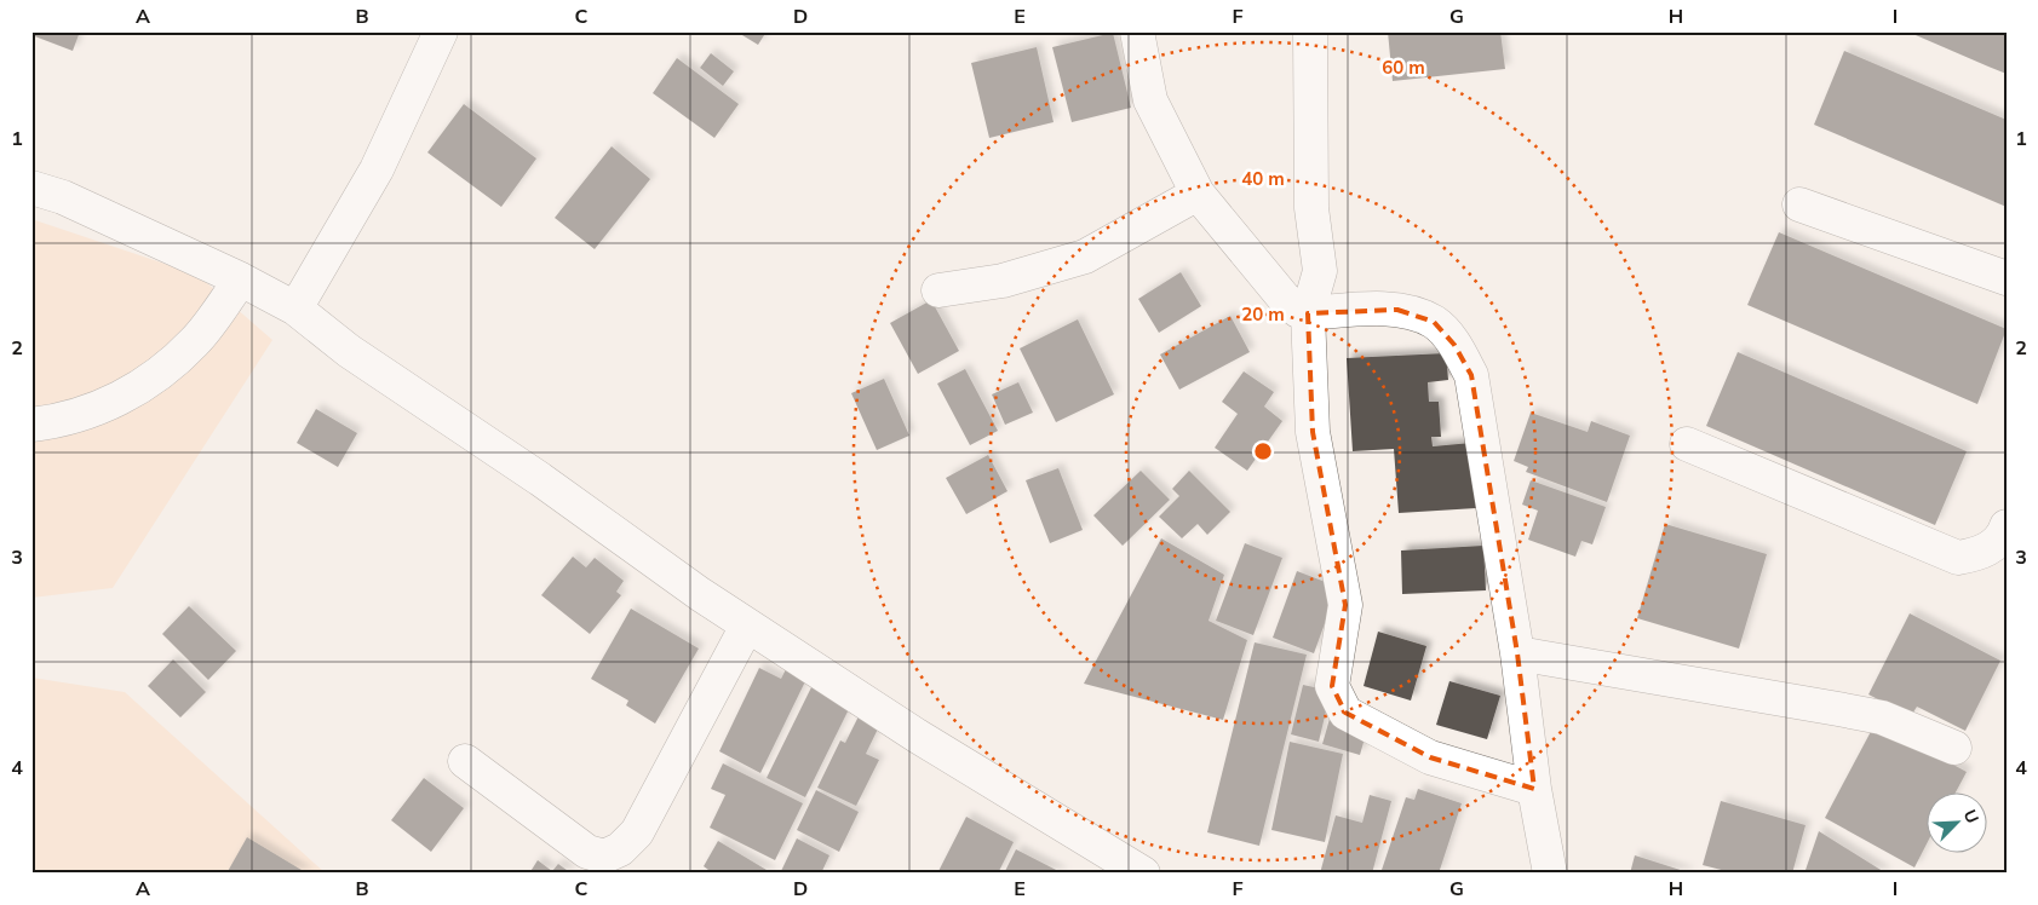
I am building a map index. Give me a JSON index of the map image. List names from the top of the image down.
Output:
{
  "north": "top right",
  "grid": {
    "columns": [
      "A",
      "B",
      "C",
      "D",
      "E",
      "F",
      "G",
      "H",
      "I"
    ],
    "rows": [
      "1",
      "2",
      "3",
      "4"
    ]
  },
  "rings": ["60 m", "40 m", "20 m"]
}
